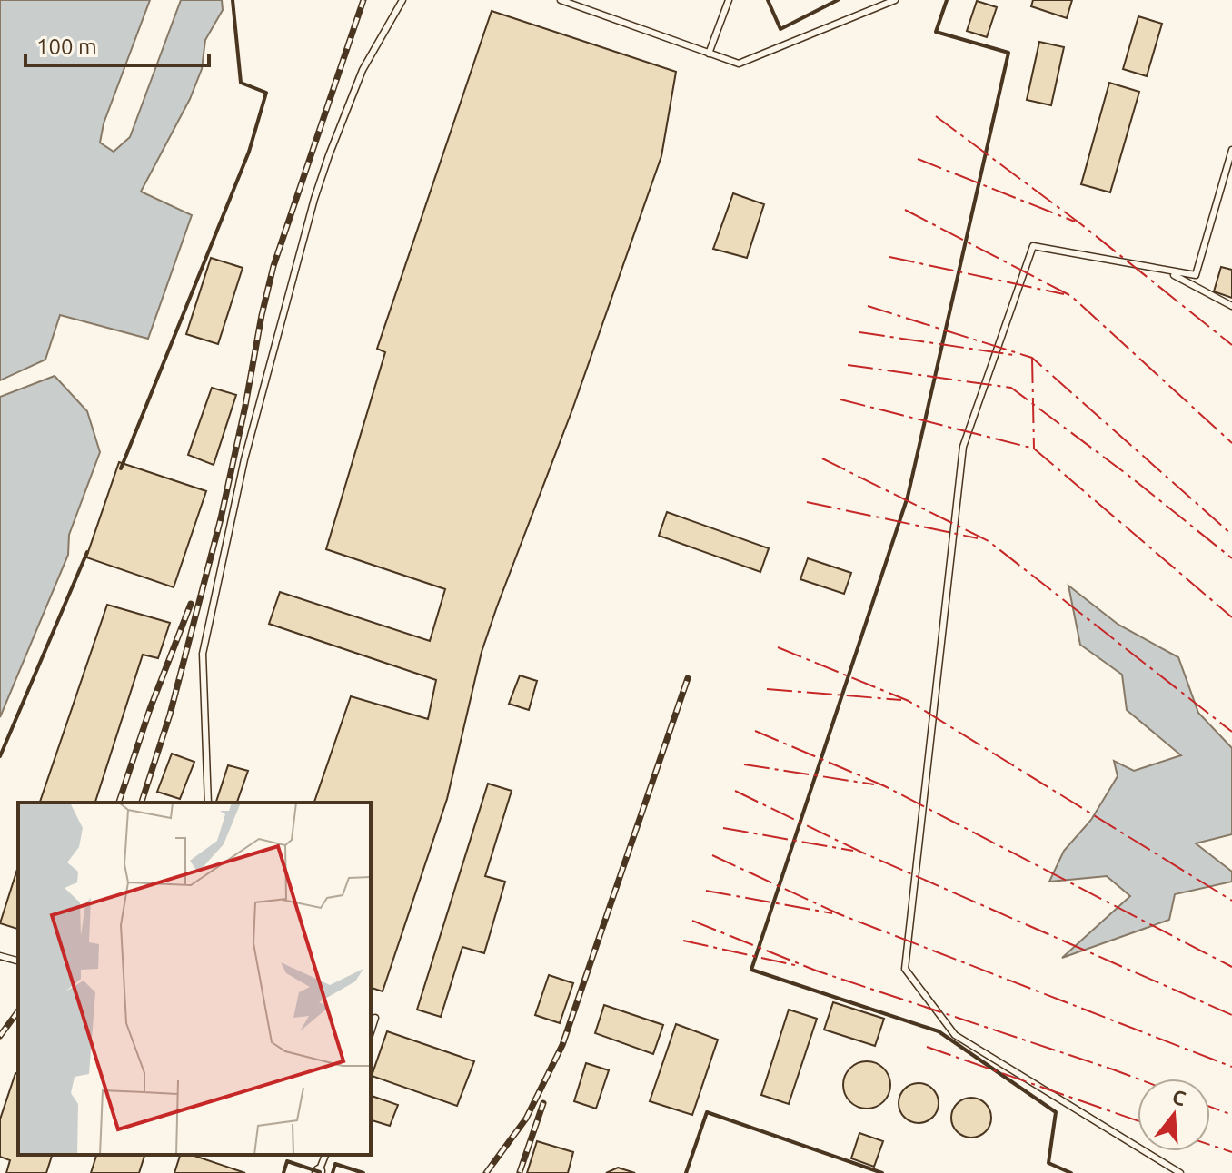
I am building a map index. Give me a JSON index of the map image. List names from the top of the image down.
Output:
{
  "scale_bar": "100 m",
  "north": "top"
}
